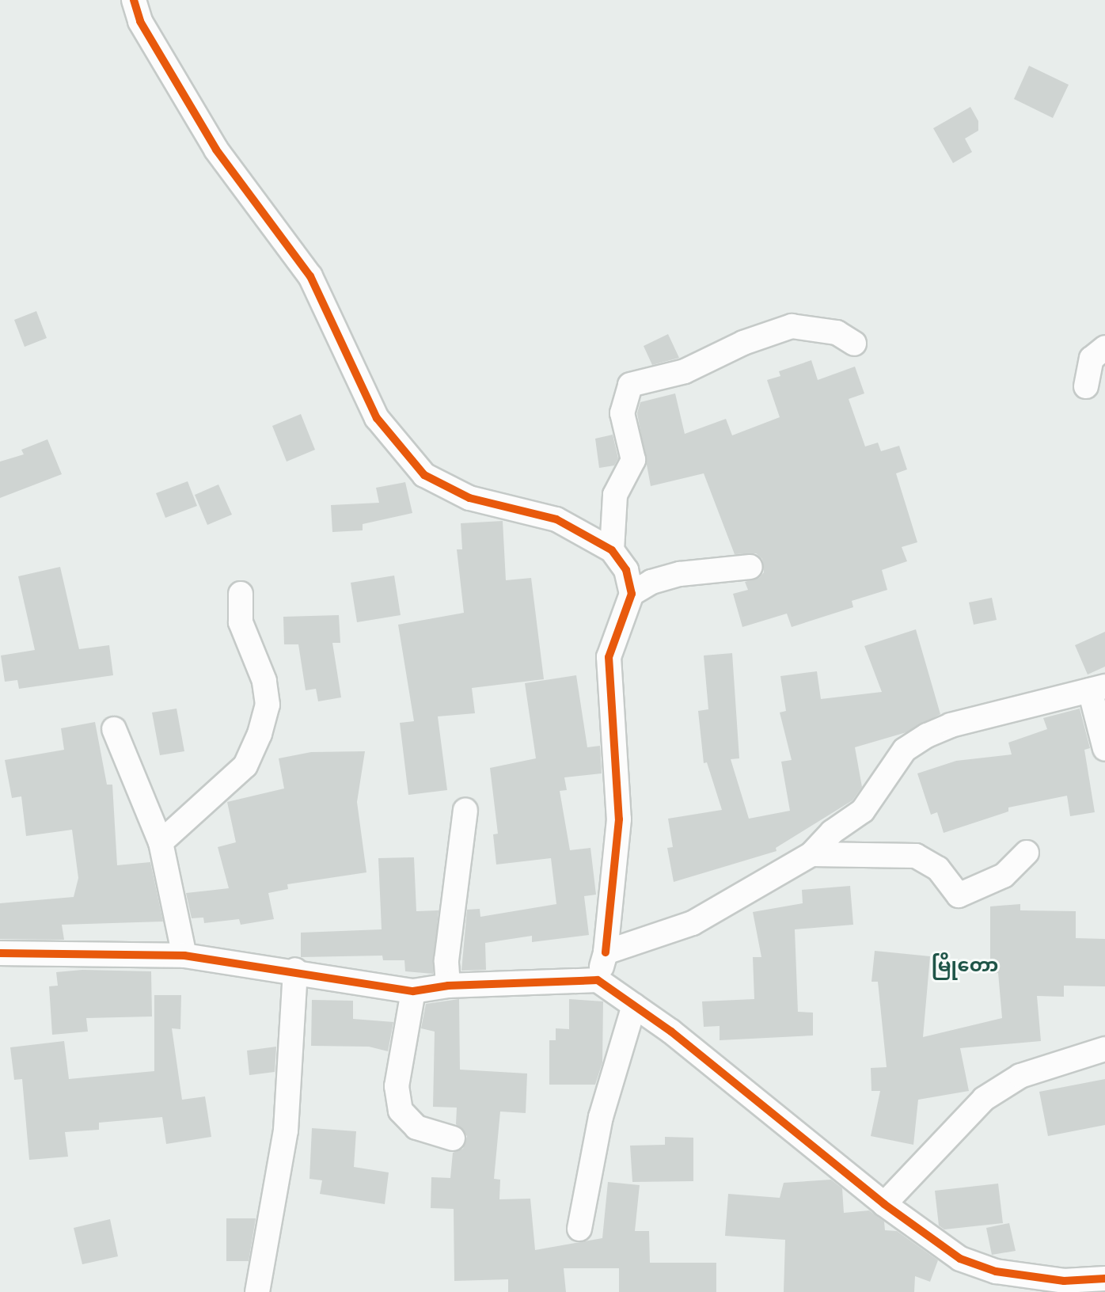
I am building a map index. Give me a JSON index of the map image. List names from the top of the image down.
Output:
{
  "districts": ["မြိုတော"]
}
